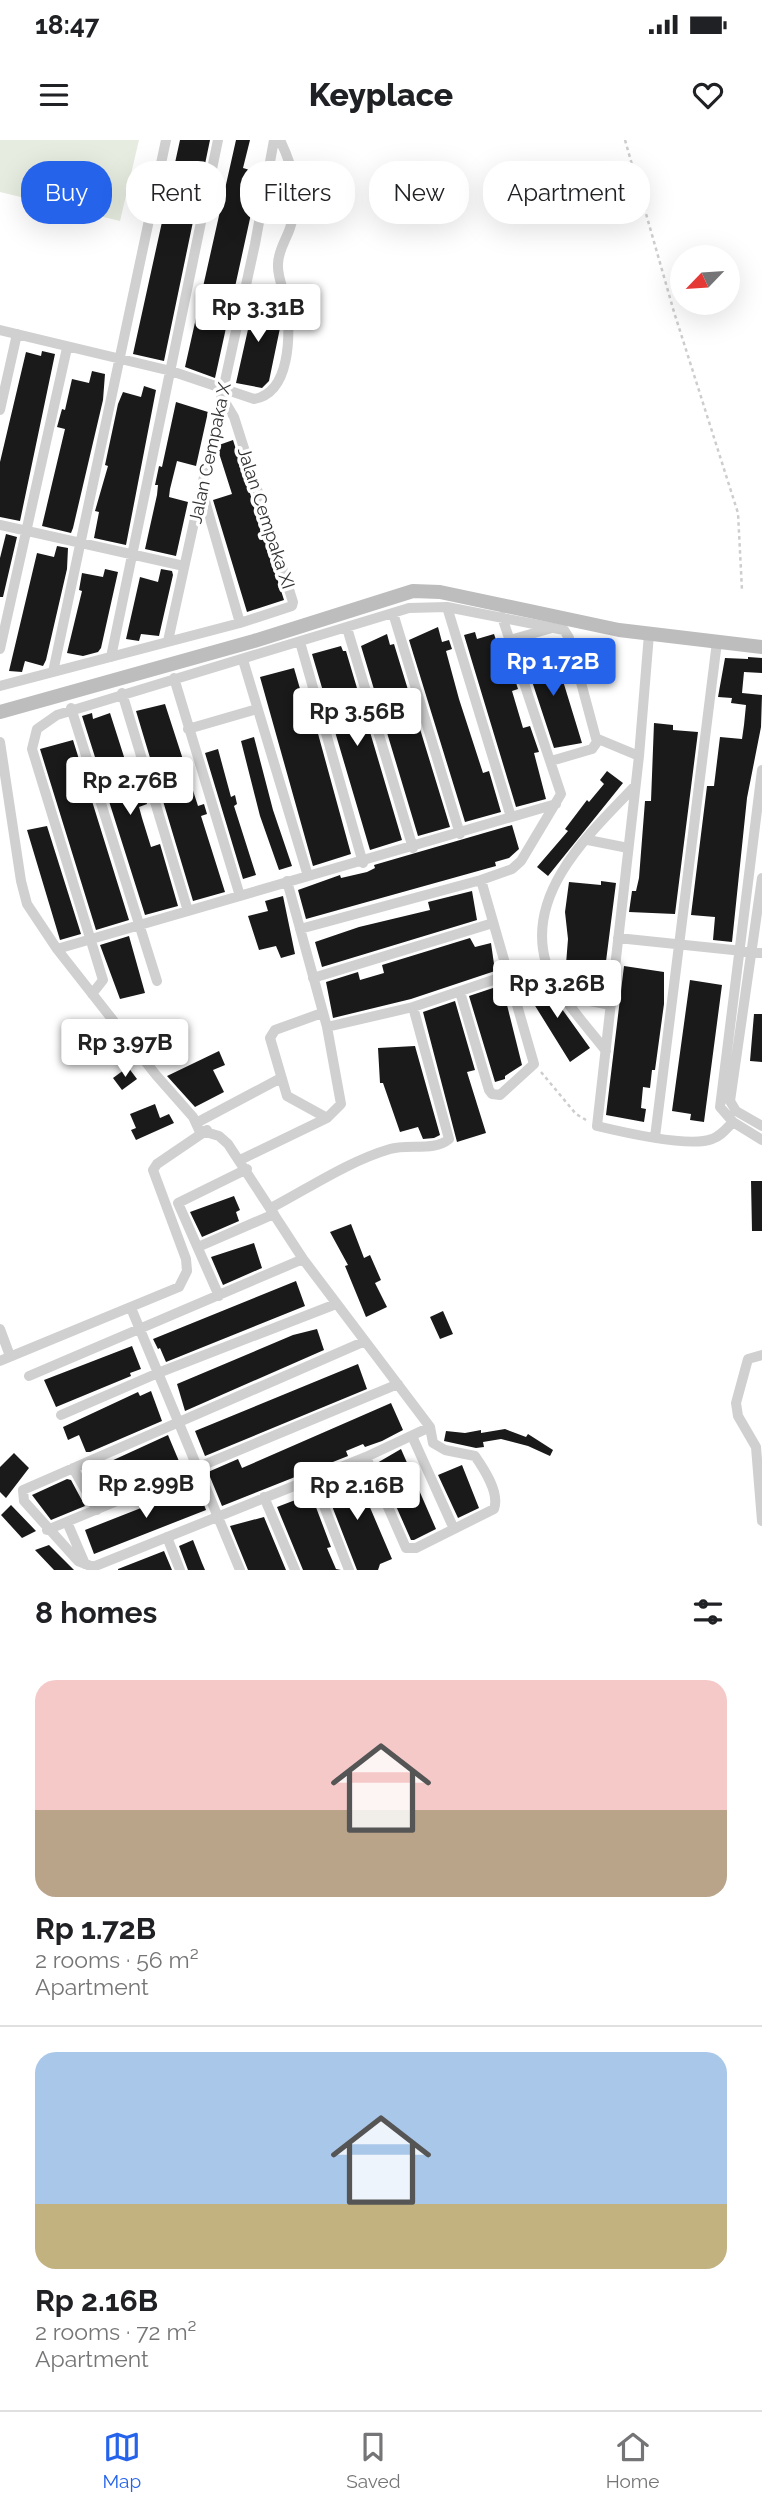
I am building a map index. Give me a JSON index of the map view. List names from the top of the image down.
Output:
{
  "streets": {
    "street": ["Jalan Cempaka X", "Jalan Cempaka XI"]
  },
  "crossings": [
    ["Jalan Cempaka X", "Jalan Cempaka XI"]
  ],
  "north": "bottom left",
  "page": {
    "status": "18:47",
    "header": "Keyplace",
    "chip": [
      "Buy",
      "Rent",
      "Filters",
      "New",
      "Apartment"
    ],
    "price": [
      "Rp 3.31B",
      "Rp 1.72B",
      "Rp 3.56B",
      "Rp 2.76B",
      "Rp 3.26B",
      "Rp 3.97B",
      "Rp 2.99B",
      "Rp 2.16B"
    ],
    "heading": "8 homes",
    "list": [
      {
        "name": "Rp 1.72B",
        "note": "2 rooms · 56 m² · Apartment"
      },
      {
        "name": "Rp 2.16B",
        "note": "2 rooms · 72 m² · Apartment"
      }
    ],
    "tabs": ["Map", "Saved", "Home"]
  }
}
